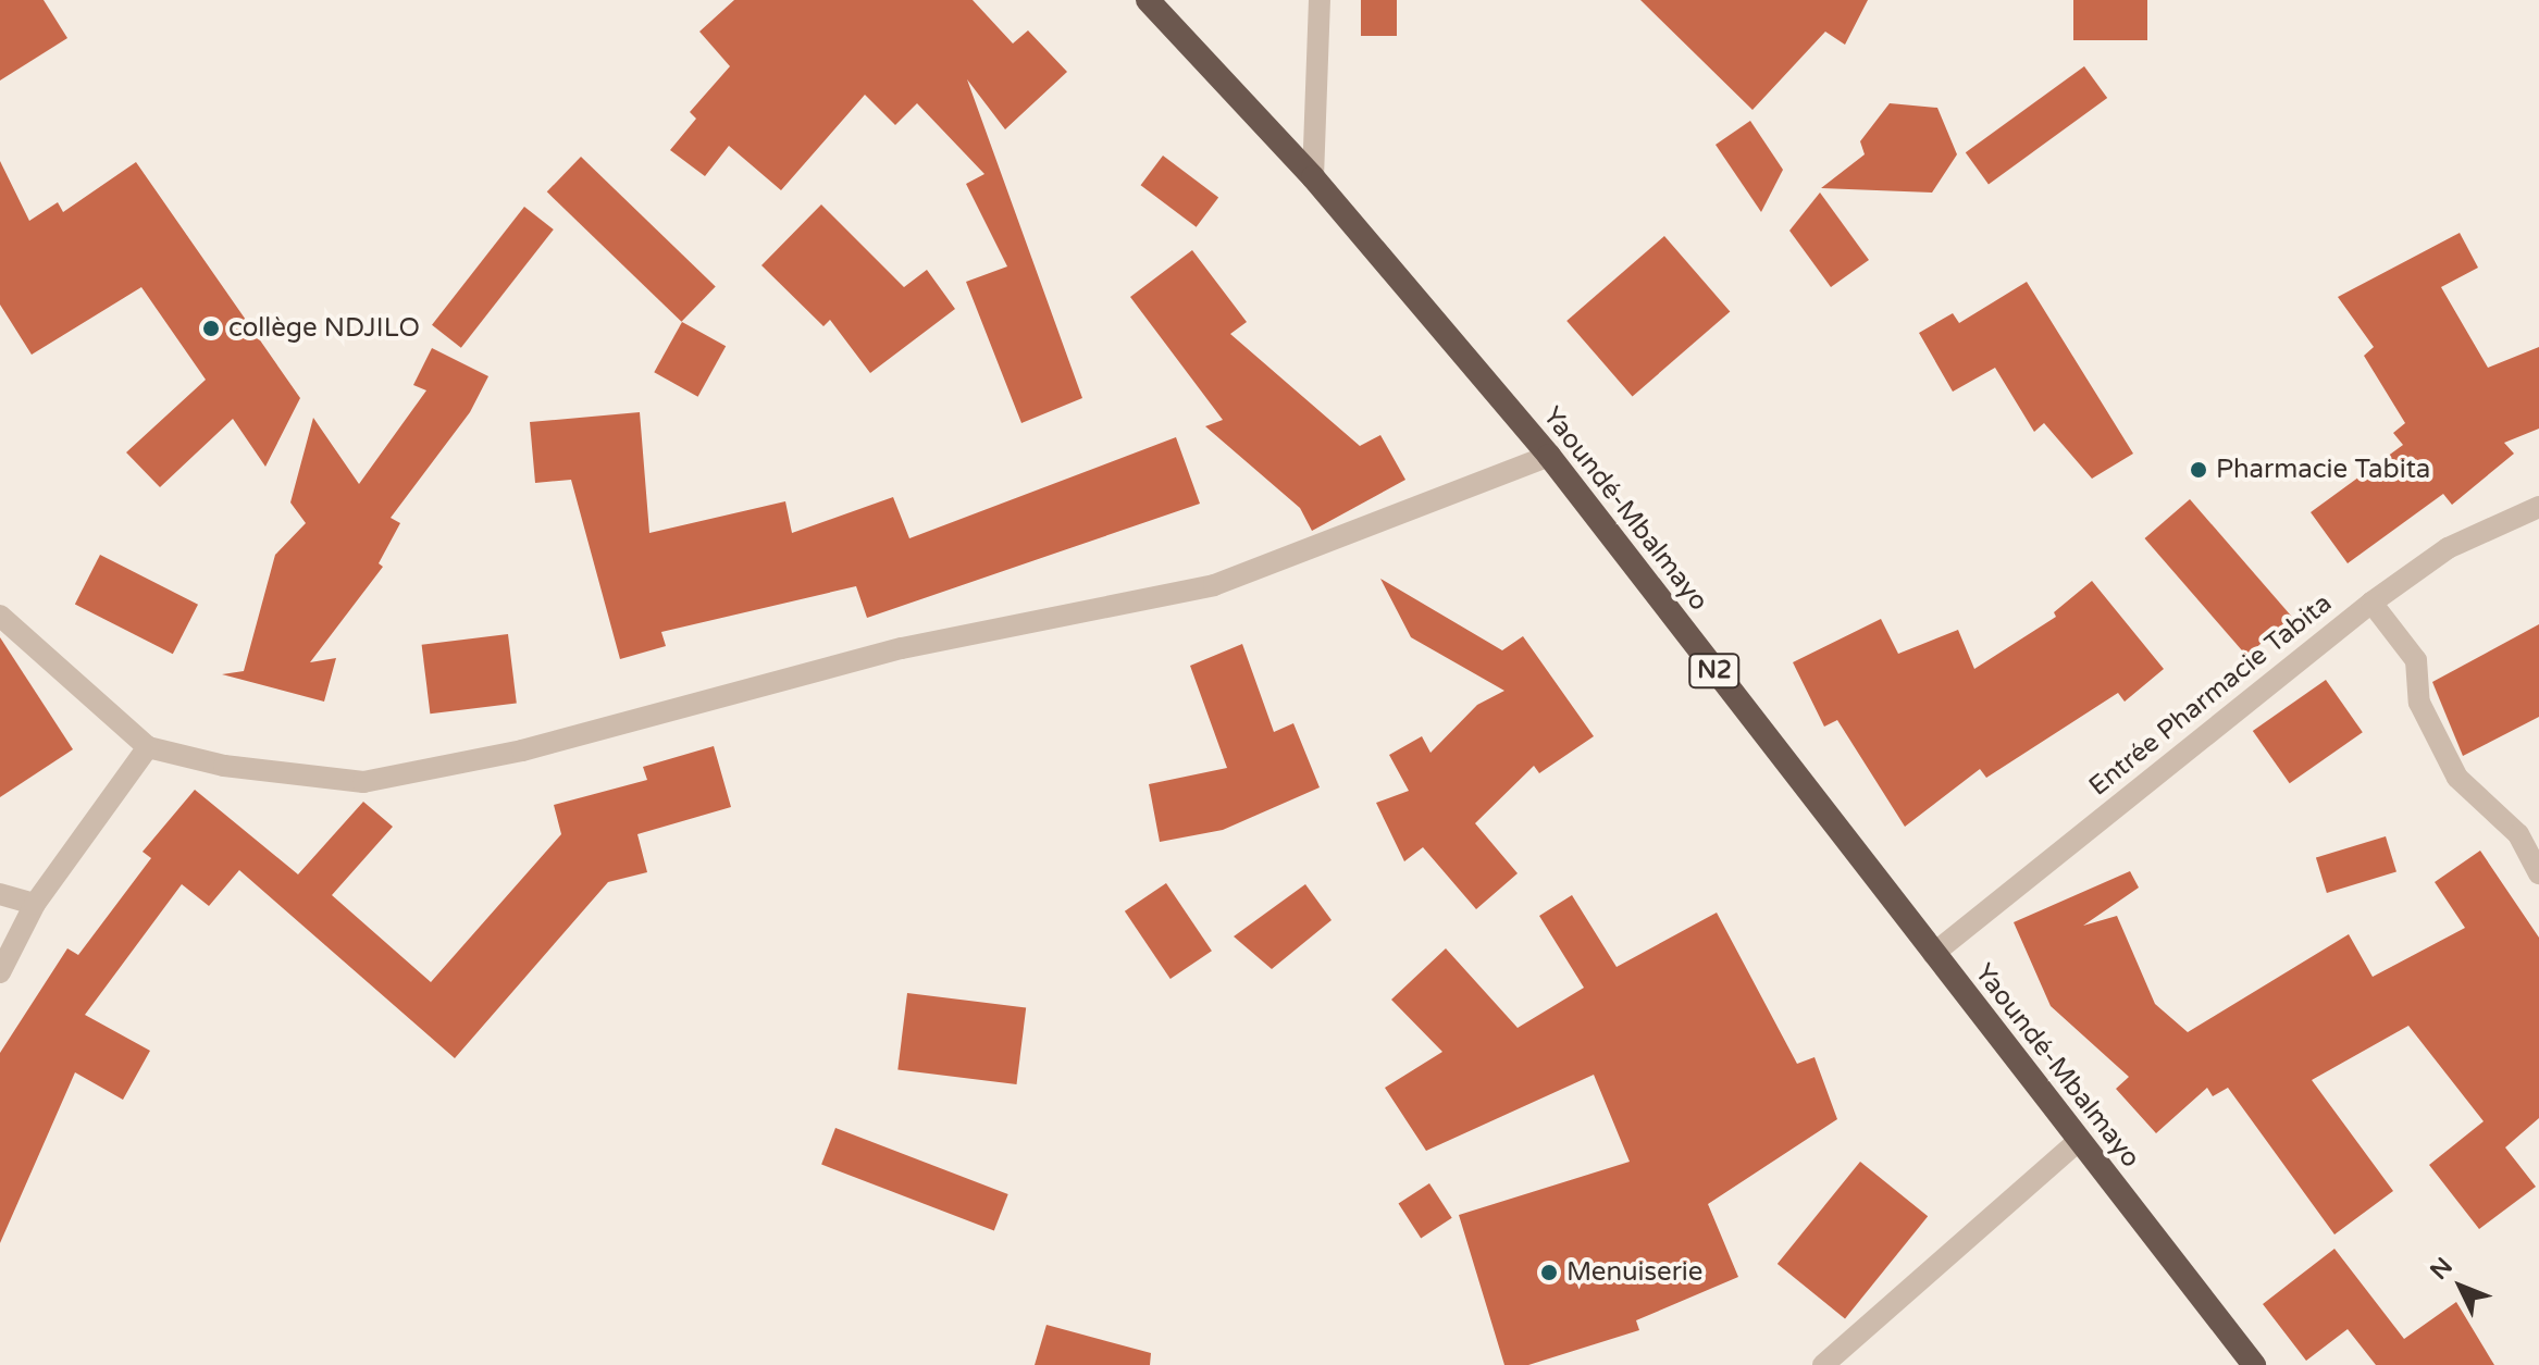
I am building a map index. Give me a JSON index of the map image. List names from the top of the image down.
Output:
{
  "streets": {
    "highway": ["Yaoundé-Mbalmayo", "N2"],
    "street": ["Entrée Pharmacie Tabita"]
  },
  "crossings": [
    ["Yaoundé-Mbalmayo", "Entrée Pharmacie Tabita"]
  ],
  "places": ["collège NDJILO", "Pharmacie Tabita", "Menuiserie"],
  "north": "top left"
}
